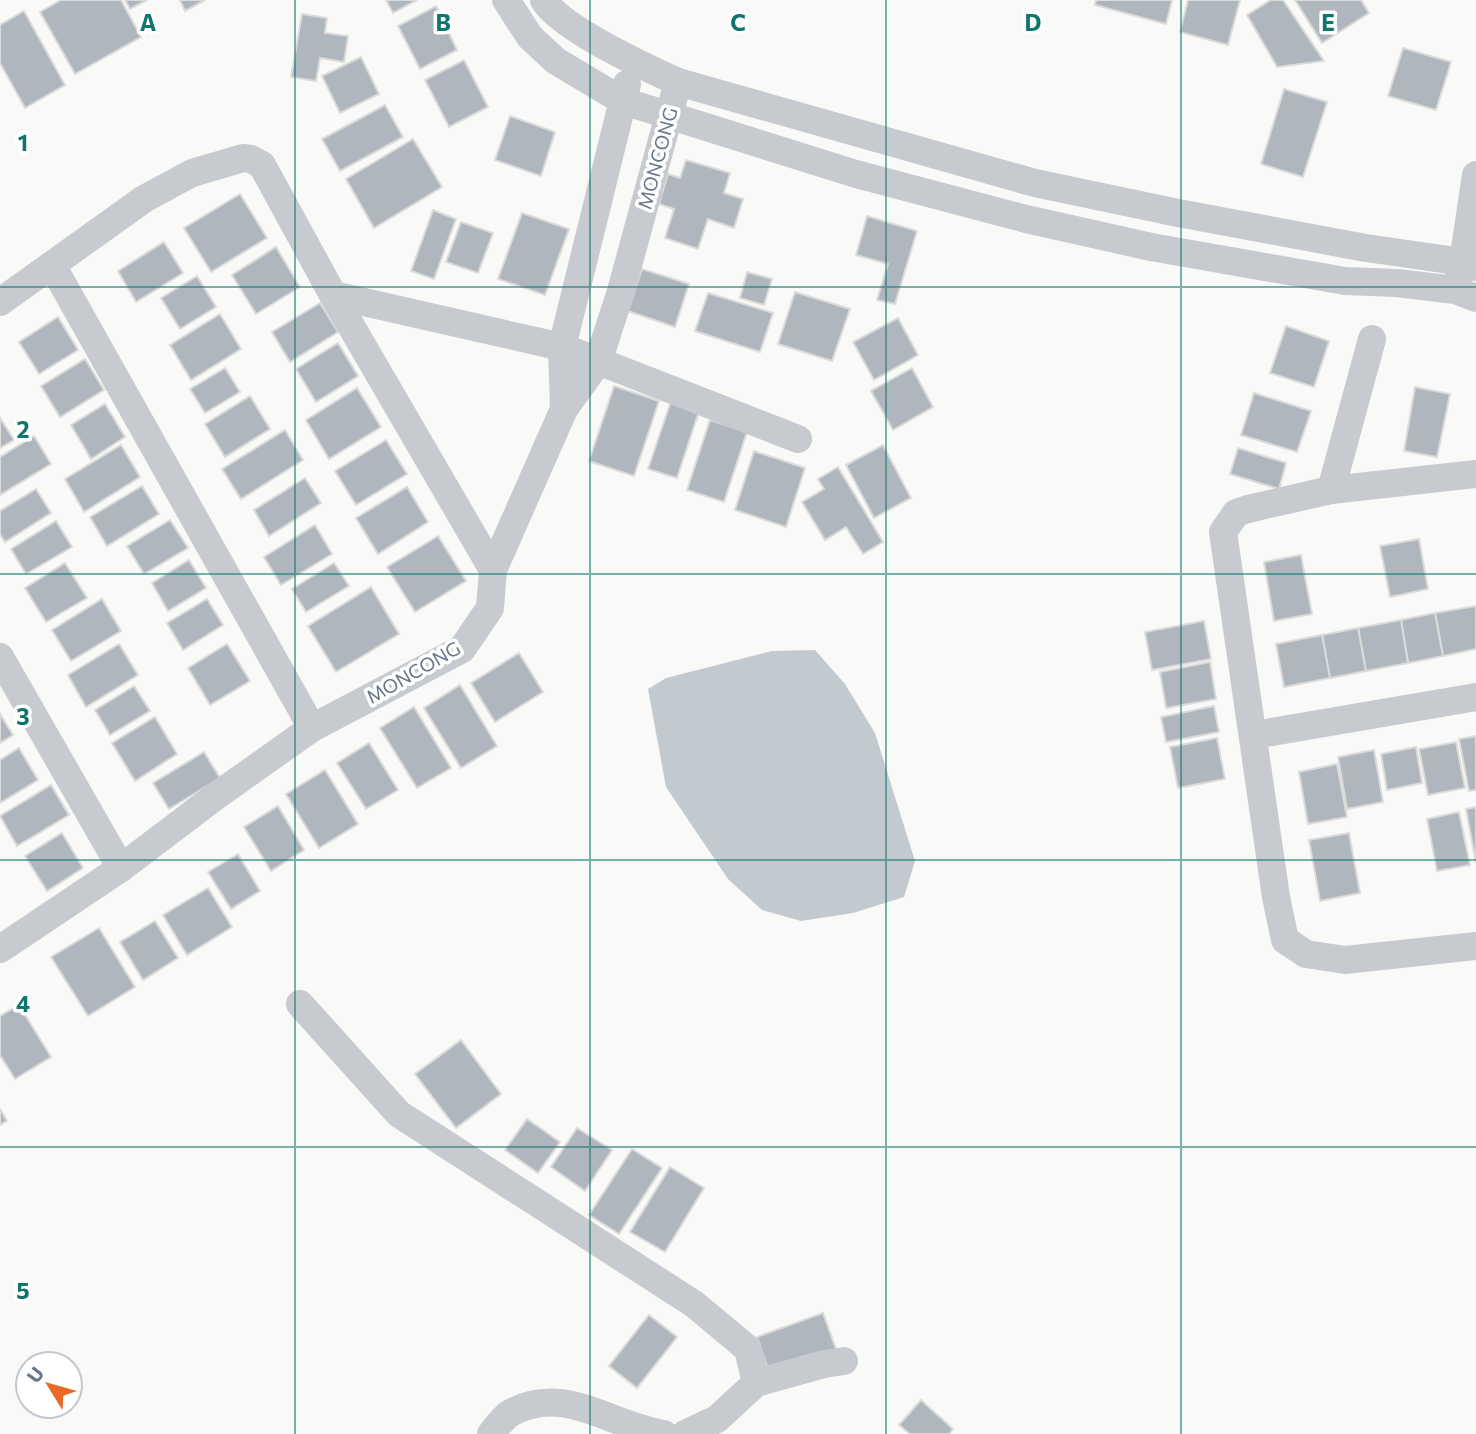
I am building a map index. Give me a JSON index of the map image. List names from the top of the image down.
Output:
{
  "streets": {
    "street": ["MONCONG"]
  },
  "north": "top left",
  "grid": {
    "columns": [
      "A",
      "B",
      "C",
      "D",
      "E"
    ],
    "rows": [
      "1",
      "2",
      "3",
      "4",
      "5"
    ]
  }
}
